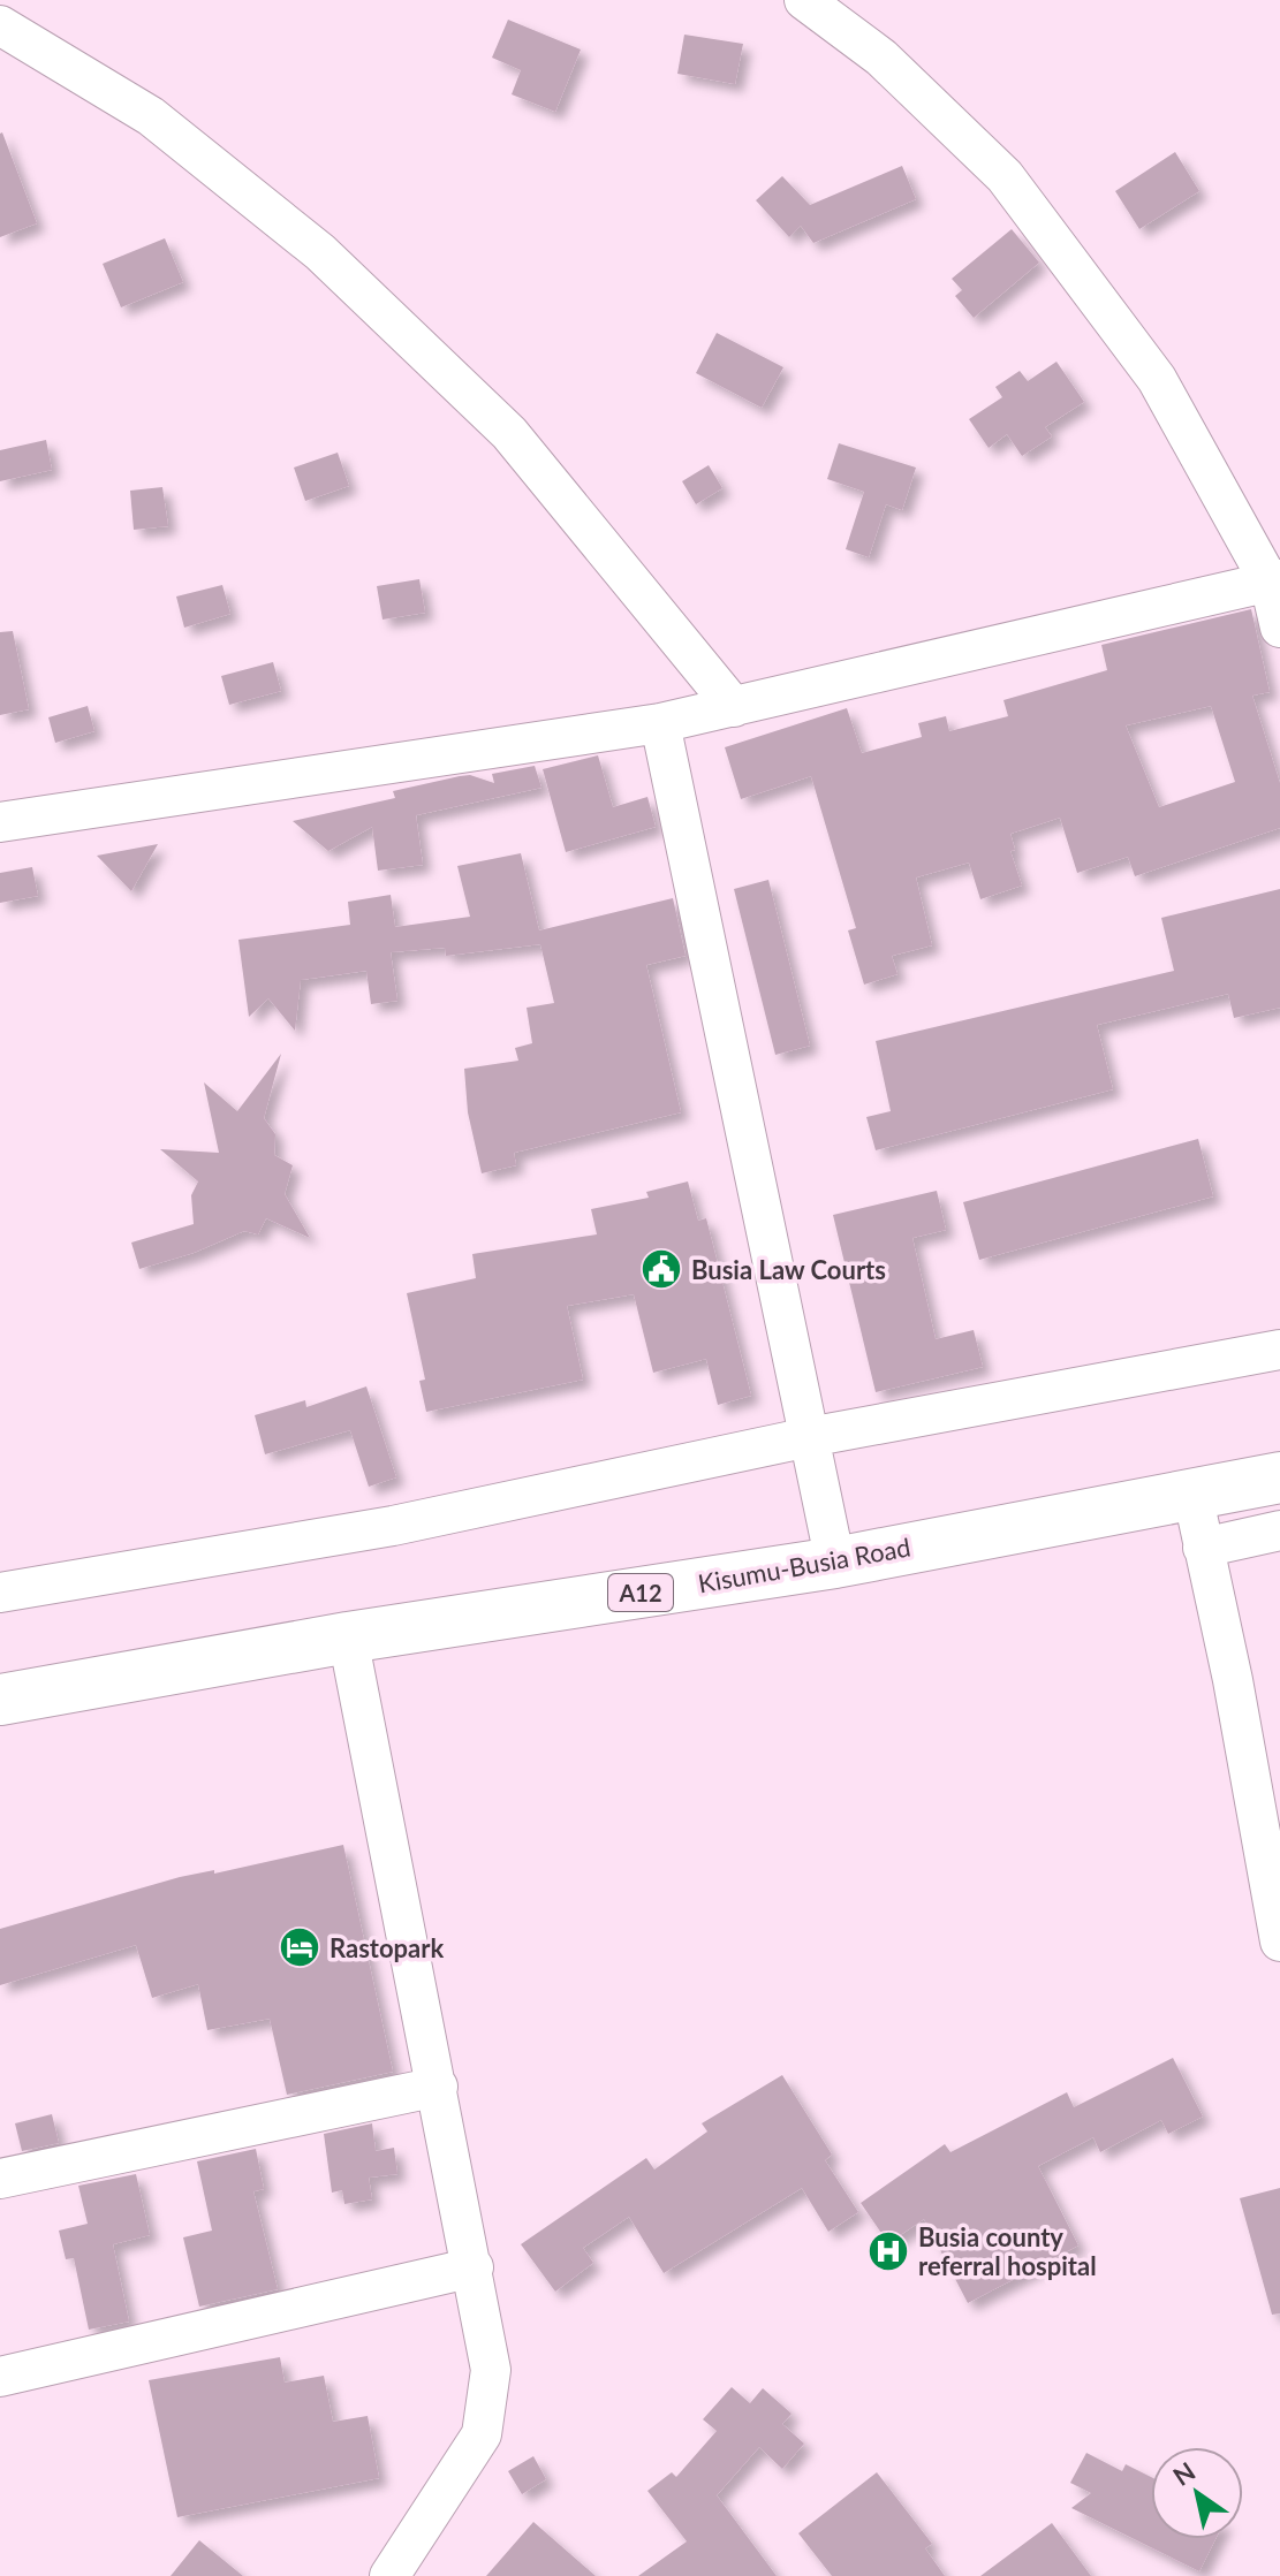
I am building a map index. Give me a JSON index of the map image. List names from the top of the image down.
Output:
{
  "streets": {
    "highway": ["Kisumu-Busia Road", "A12"]
  },
  "places": {
    "public building": ["Busia Law Courts"],
    "hotel": ["Rastopark"],
    "hospital": ["Busia county referral hospital"]
  },
  "north": "top left"
}
